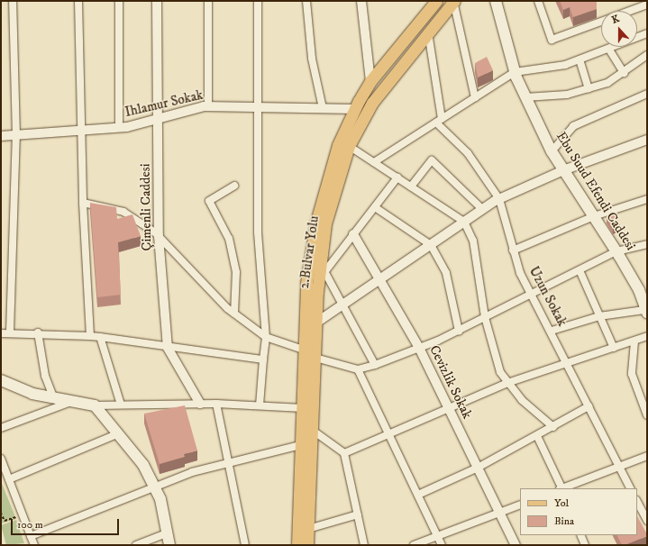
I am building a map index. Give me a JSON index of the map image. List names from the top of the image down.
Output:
{
  "streets": {
    "main road": ["Ebu Suud Efendi Caddesi", "2.Bulvar Yolu"],
    "street": [
      "Ihlamur Sokak",
      "Çimenli Caddesi",
      "Uzun Sokak",
      "Cevizlik Sokak"
    ]
  },
  "crossings": [
    ["Ihlamur Sokak", "Çimenli Caddesi"],
    ["Ihlamur Sokak", "2.Bulvar Yolu"]
  ],
  "legend": ["Yol", "Bina"],
  "scale_bar": "100 m",
  "north": "top"
}
